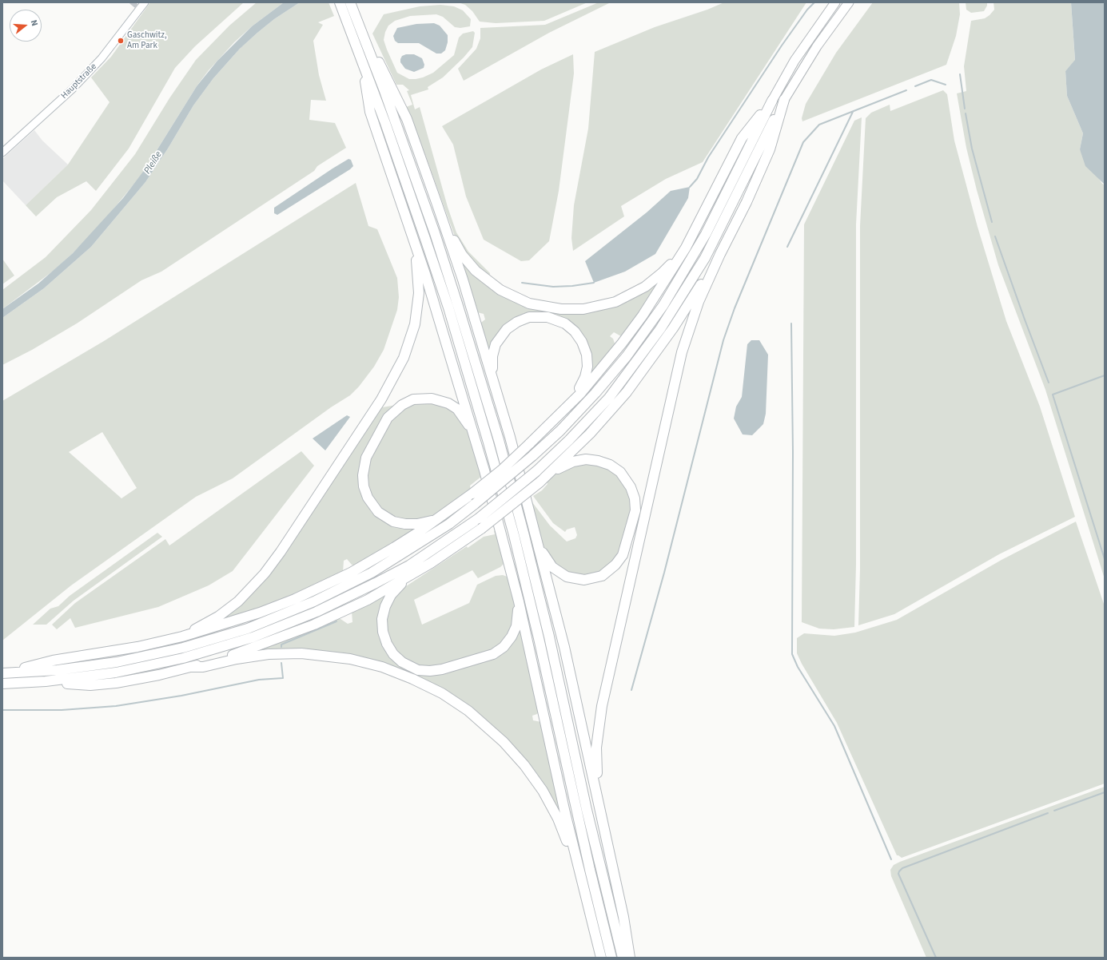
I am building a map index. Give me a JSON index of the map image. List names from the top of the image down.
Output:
{
  "streets": {
    "main road": ["Hauptstraße"]
  },
  "water": ["Pleiße"],
  "places": ["Gaschwitz, Am Park"],
  "north": "right"
}
